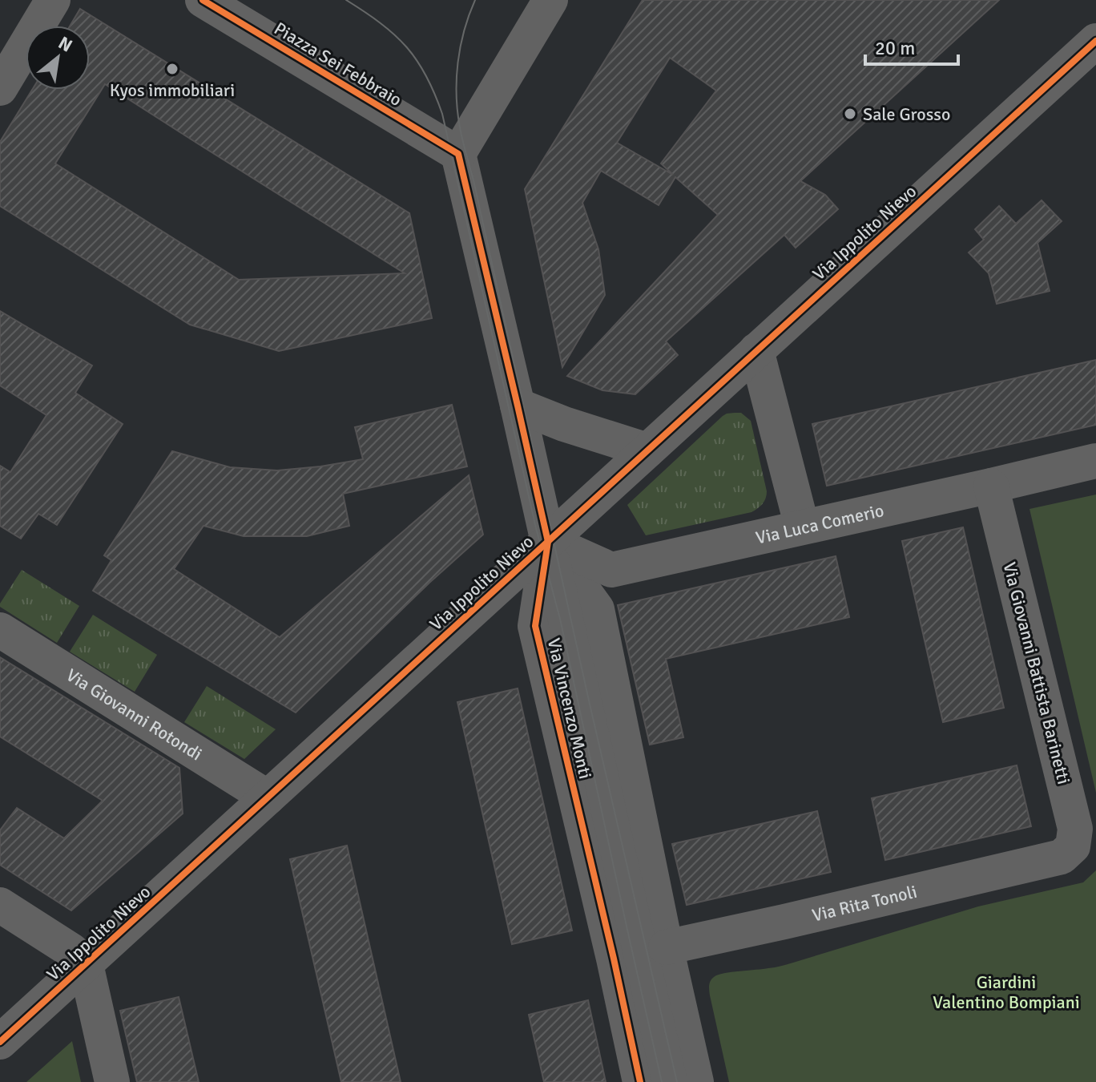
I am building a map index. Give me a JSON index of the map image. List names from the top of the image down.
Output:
{
  "streets": {
    "street": [
      "Piazza Sei Febbraio",
      "Via Ippolito Nievo",
      "Via Luca Comerio",
      "Via Giovanni Battista Barinetti",
      "Via Vincenzo Monti",
      "Via Giovanni Rotondi",
      "Via Rita Tonoli"
    ]
  },
  "crossings": [
    ["Piazza Sei Febbraio", "Via Vincenzo Monti"],
    ["Via Ippolito Nievo", "Via Luca Comerio"],
    ["Via Ippolito Nievo", "Via Vincenzo Monti"],
    ["Via Ippolito Nievo", "Via Giovanni Rotondi"],
    ["Via Luca Comerio", "Via Giovanni Battista Barinetti"],
    ["Via Luca Comerio", "Via Vincenzo Monti"],
    ["Via Giovanni Battista Barinetti", "Via Rita Tonoli"],
    ["Via Vincenzo Monti", "Via Rita Tonoli"]
  ],
  "parks": ["Giardini Valentino Bompiani"],
  "places": ["Kyos immobiliari", "Sale Grosso"],
  "scale_bar": "20 m",
  "north": "top right"
}
